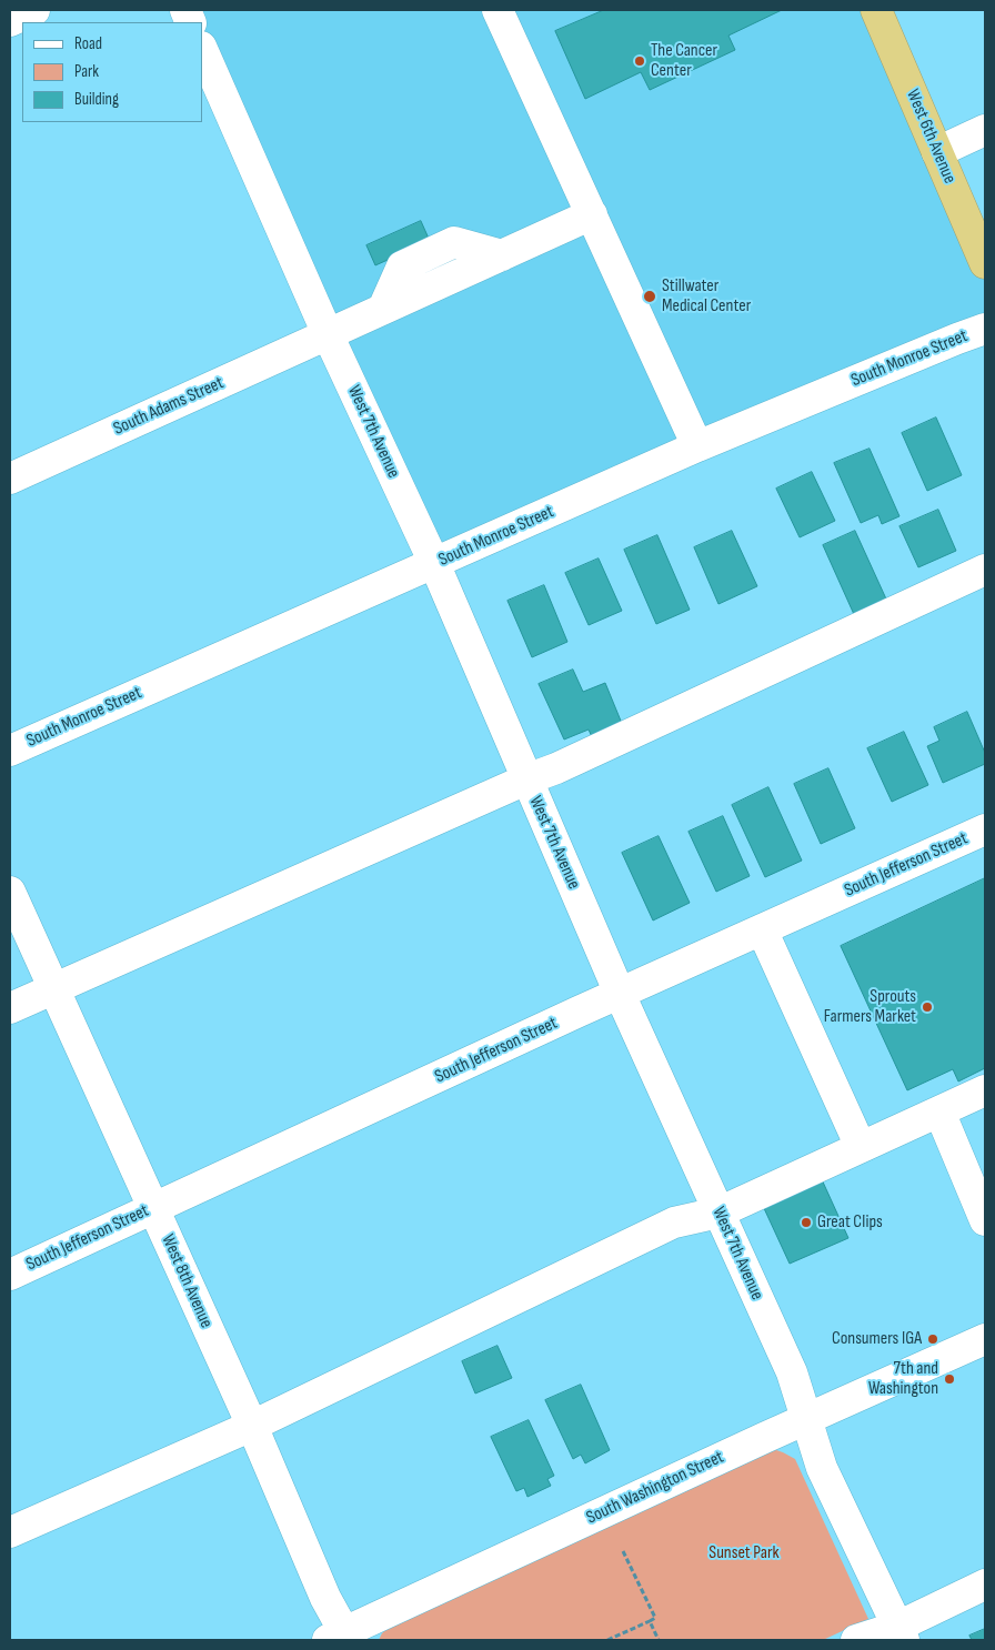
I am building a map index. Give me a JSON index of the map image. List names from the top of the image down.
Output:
{
  "streets": {
    "highway": ["West 6th Avenue"],
    "street": [
      "South Monroe Street",
      "South Adams Street",
      "West 7th Avenue",
      "South Jefferson Street",
      "West 8th Avenue",
      "South Washington Street"
    ]
  },
  "crossings": [
    ["South Monroe Street", "West 7th Avenue"],
    ["South Adams Street", "West 7th Avenue"],
    ["West 7th Avenue", "South Jefferson Street"],
    ["West 7th Avenue", "South Washington Street"],
    ["South Jefferson Street", "West 8th Avenue"],
    ["West 8th Avenue", "South Washington Street"]
  ],
  "parks": ["Sunset Park"],
  "places": [
    "The Cancer Center",
    "Stillwater Medical Center",
    "Sprouts Farmers Market",
    "Great Clips",
    "Consumers IGA",
    "7th and Washington"
  ],
  "legend": ["Road", "Park", "Building"]
}
